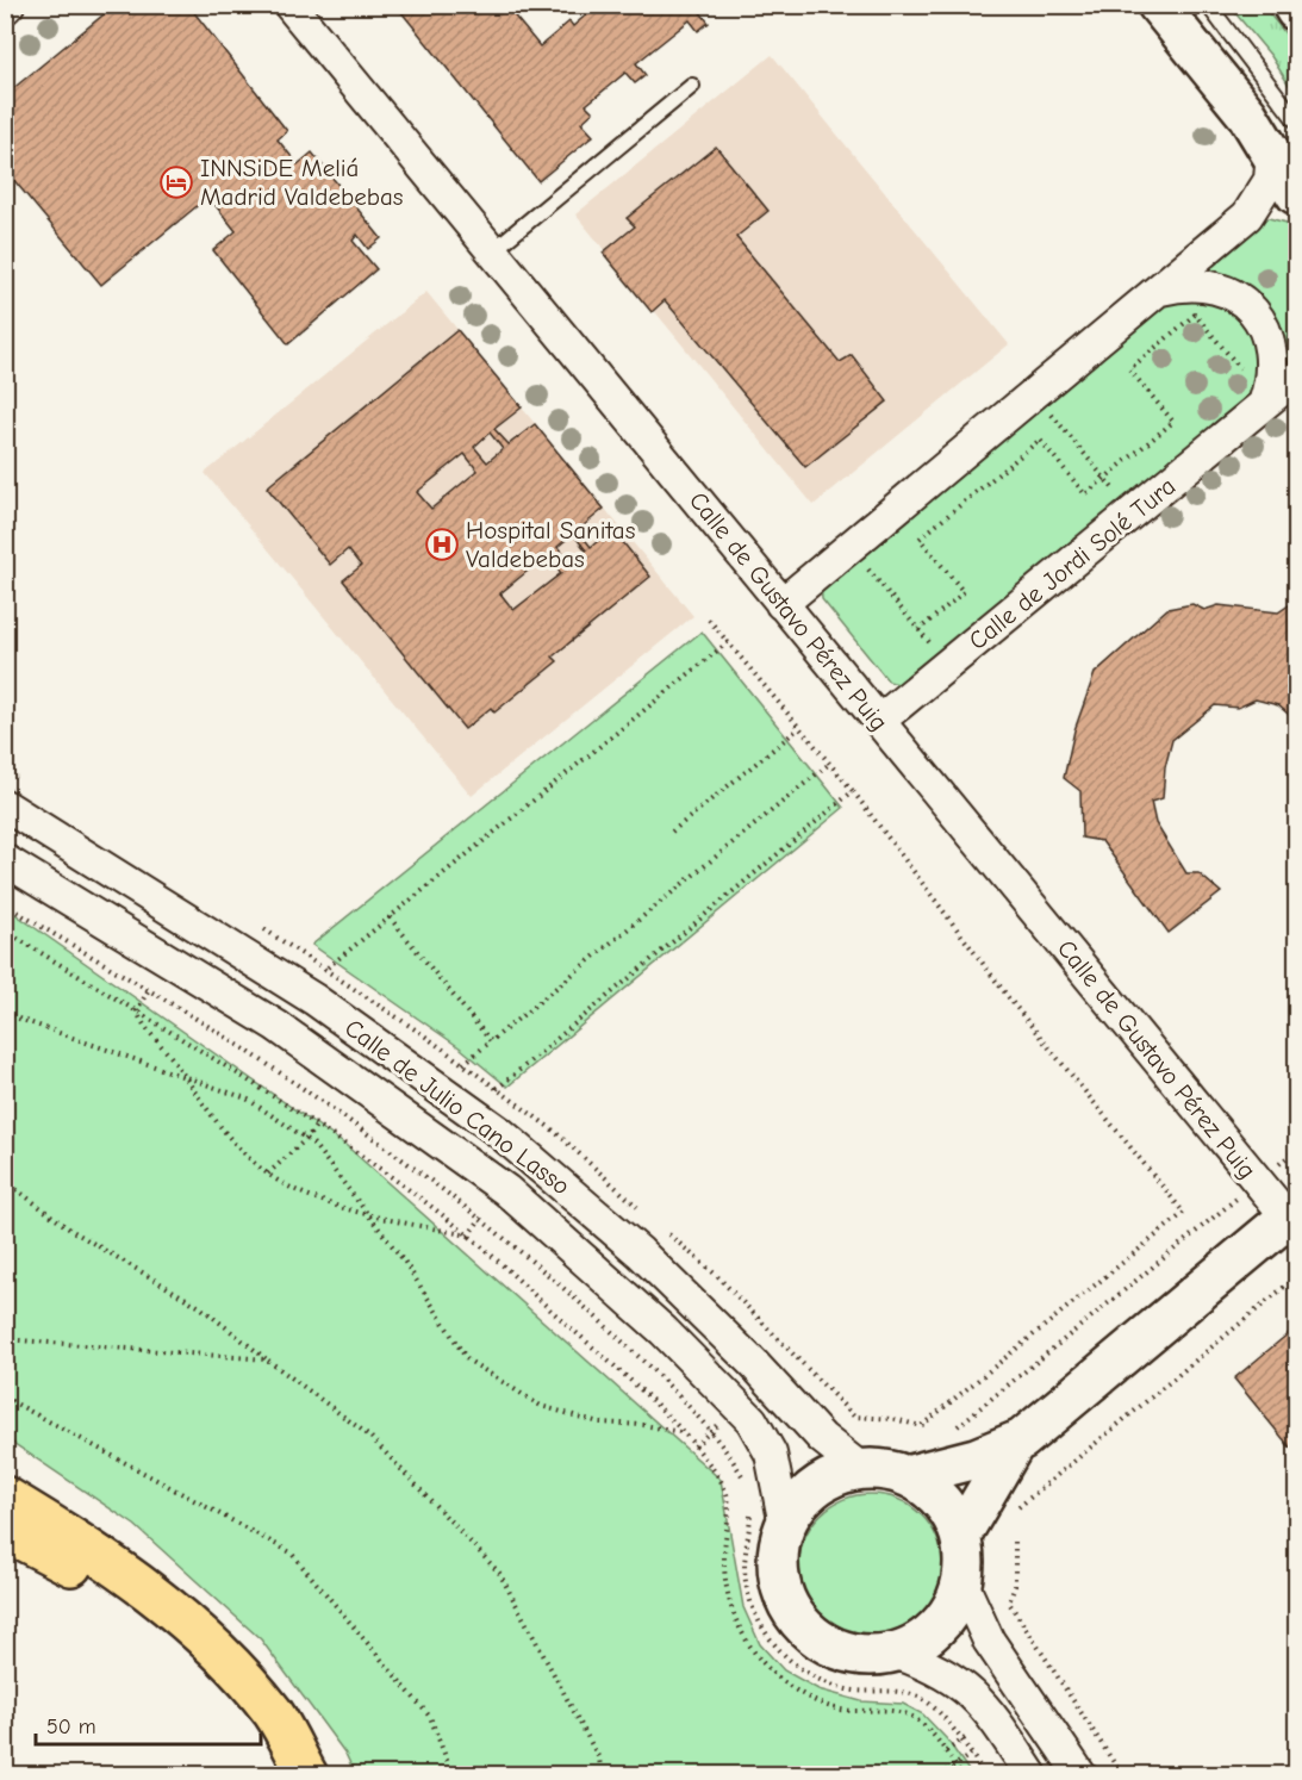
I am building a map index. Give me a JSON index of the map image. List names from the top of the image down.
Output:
{
  "streets": {
    "street": ["Calle de Jordi Solé Tura", "Calle de Gustavo Pérez Puig", "Calle de Julio Cano Lasso"]
  },
  "crossings": [
    ["Calle de Jordi Solé Tura", "Calle de Gustavo Pérez Puig"]
  ],
  "places": {
    "hotel": ["INNSiDE Meliá Madrid Valdebebas"],
    "hospital": ["Hospital Sanitas Valdebebas"]
  },
  "scale_bar": "50 m"
}
